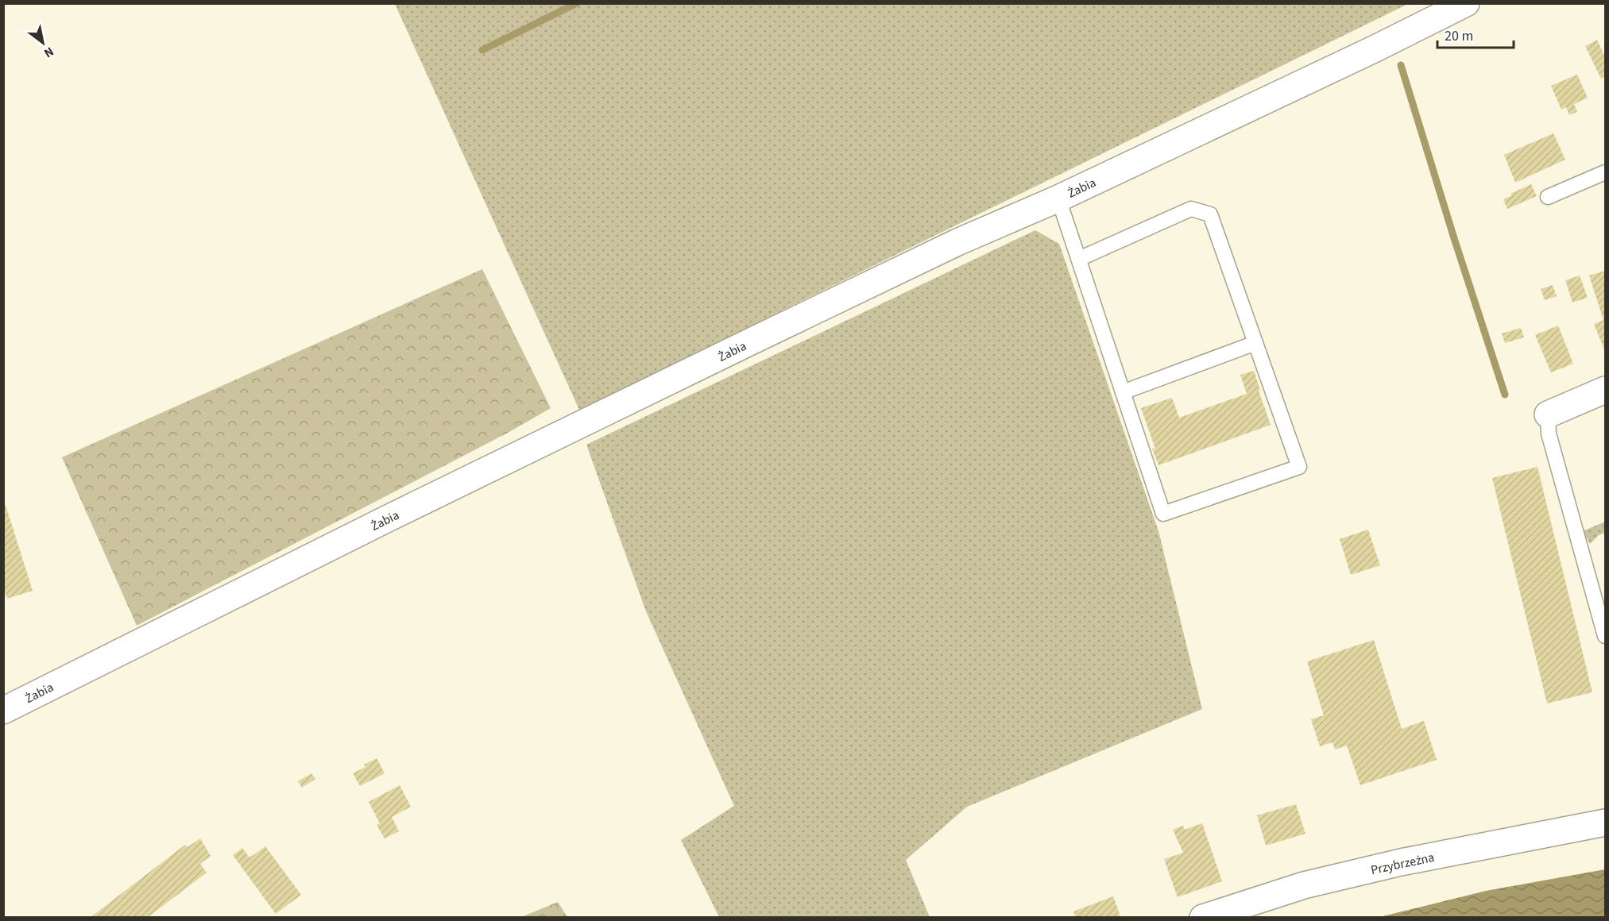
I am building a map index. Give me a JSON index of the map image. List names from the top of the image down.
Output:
{
  "streets": {
    "street": ["Żabia", "Przybrzeżna"]
  },
  "scale_bar": "20 m",
  "north": "bottom right"
}
